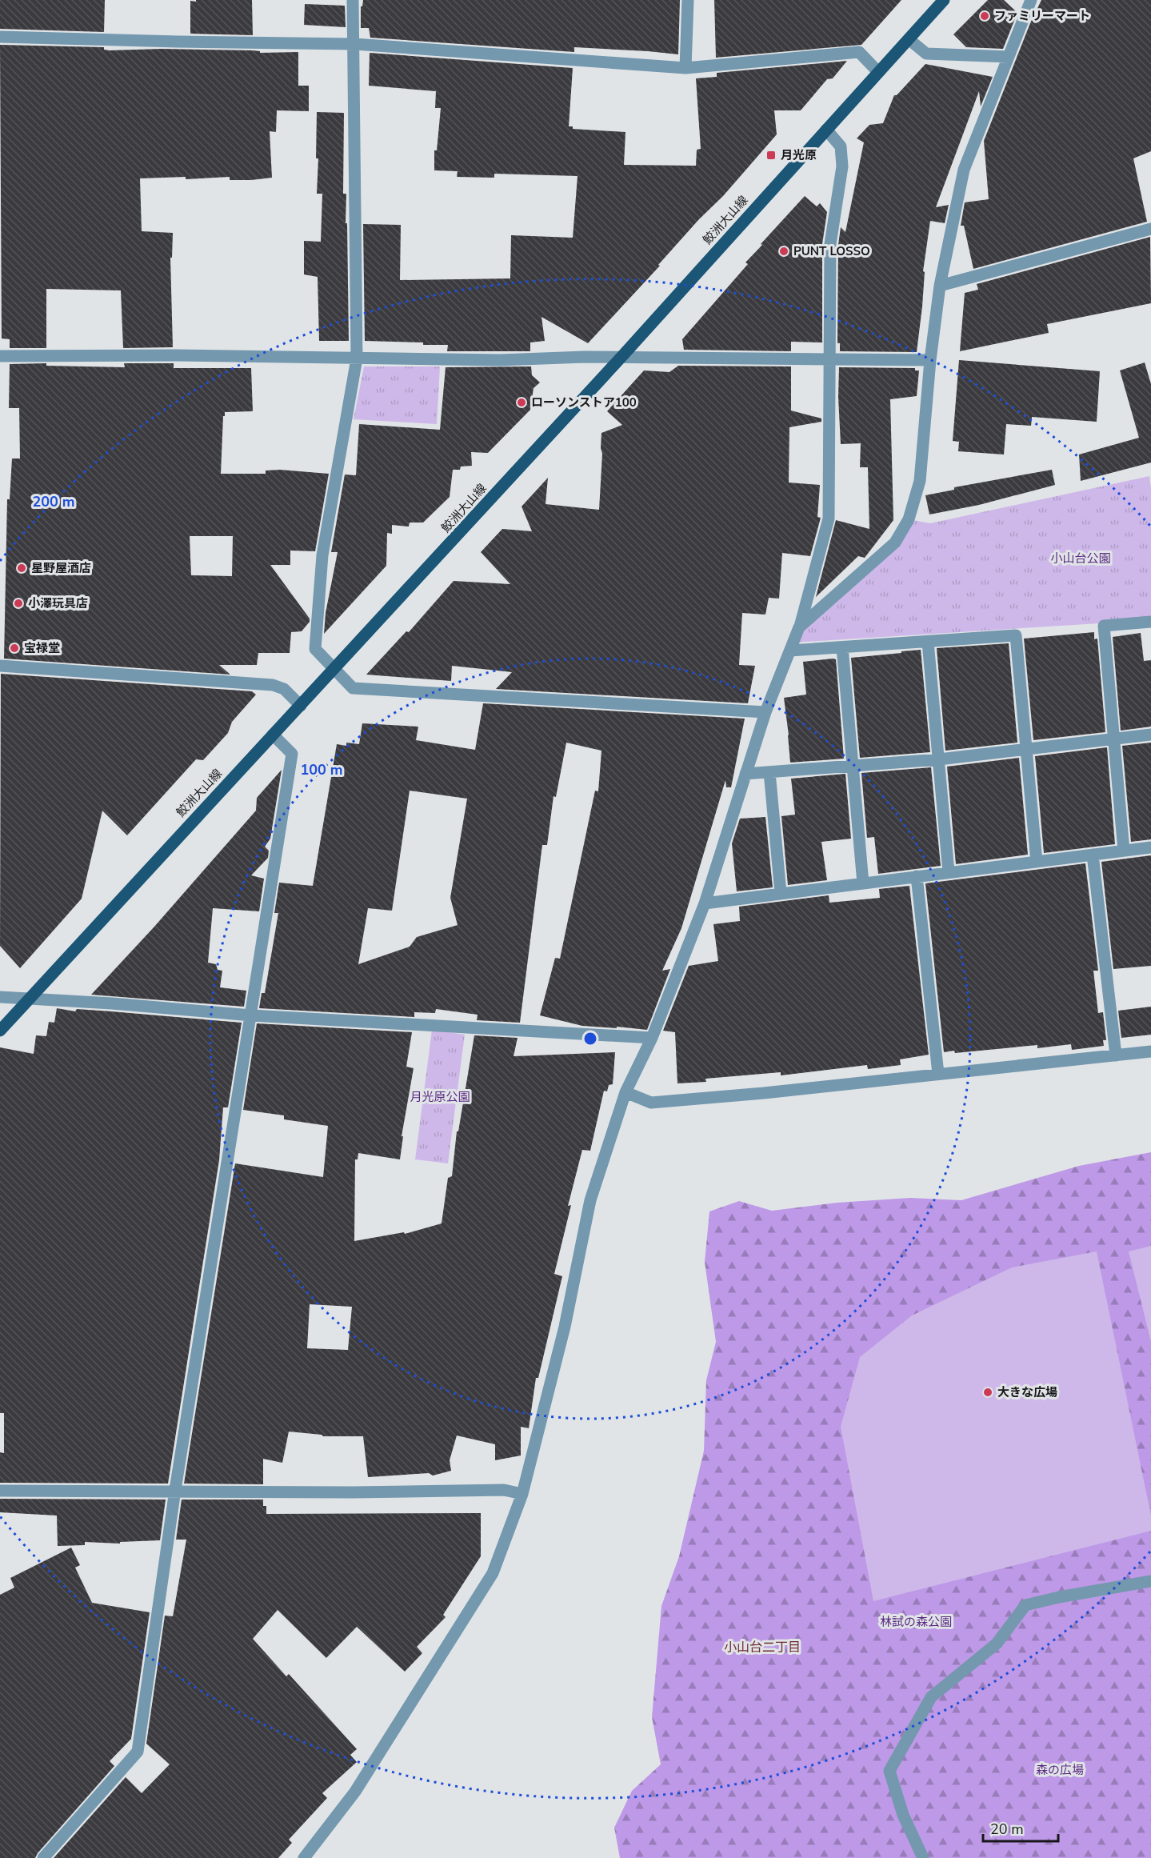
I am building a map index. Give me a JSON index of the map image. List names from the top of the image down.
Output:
{
  "streets": {
    "main road": ["鮫洲大山線"]
  },
  "districts": ["小山台二丁目"],
  "parks": [
    "小山台公園",
    "月光原公園",
    "林試の森公園",
    "森の広場"
  ],
  "places": {
    "other": [
      "ファミリーマート",
      "PUNT LOSSO",
      "ローソンストア100",
      "星野屋酒店",
      "小澤玩具店",
      "宝禄堂",
      "大きな広場"
    ],
    "transit": ["月光原"]
  },
  "scale_bar": "20 m",
  "rings": ["200 m", "100 m"]
}
